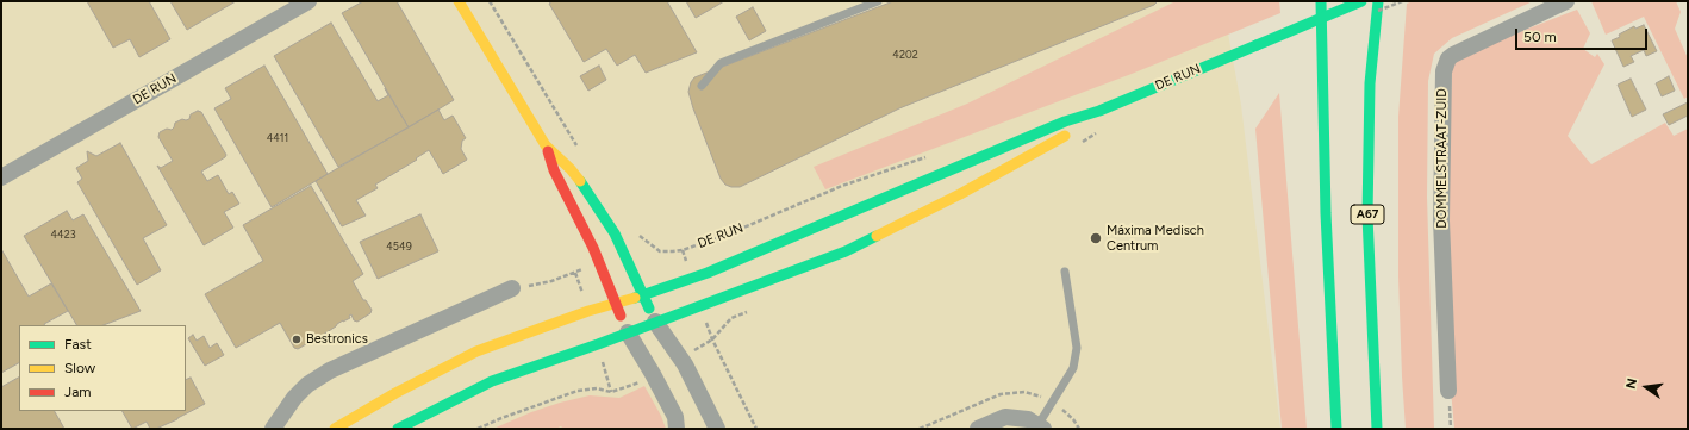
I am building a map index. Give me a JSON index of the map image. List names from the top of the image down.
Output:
{
  "streets": {
    "main road": ["DE RUN", "A67"],
    "street": ["DOMMELSTRAAT-ZUID"]
  },
  "places": ["Máxima Medisch Centrum", "Bestronics"],
  "house_numbers": [
    "4202",
    "4411",
    "4423",
    "4549"
  ],
  "legend": ["Fast", "Slow", "Jam"],
  "scale_bar": "50 m",
  "north": "left"
}
